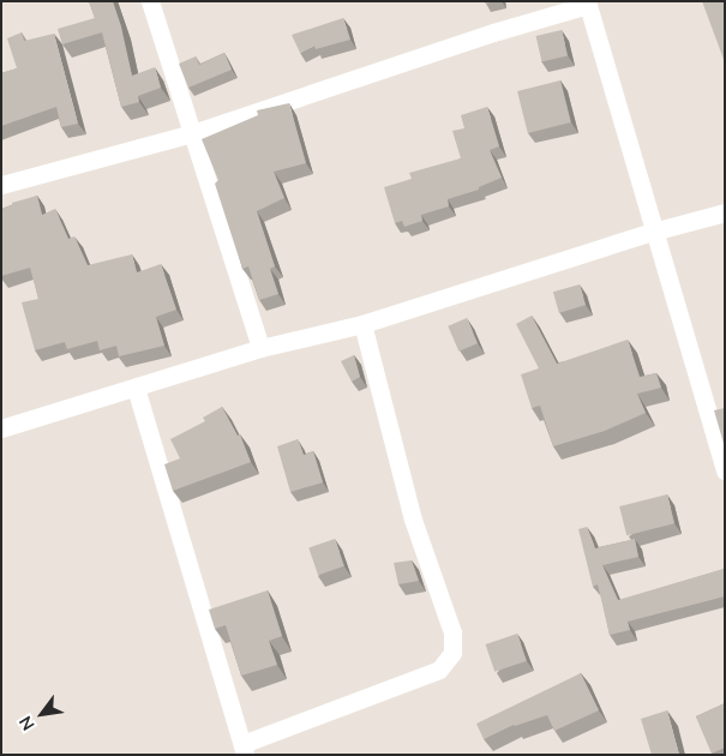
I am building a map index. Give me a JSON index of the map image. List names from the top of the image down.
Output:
{
  "north": "bottom left"
}
